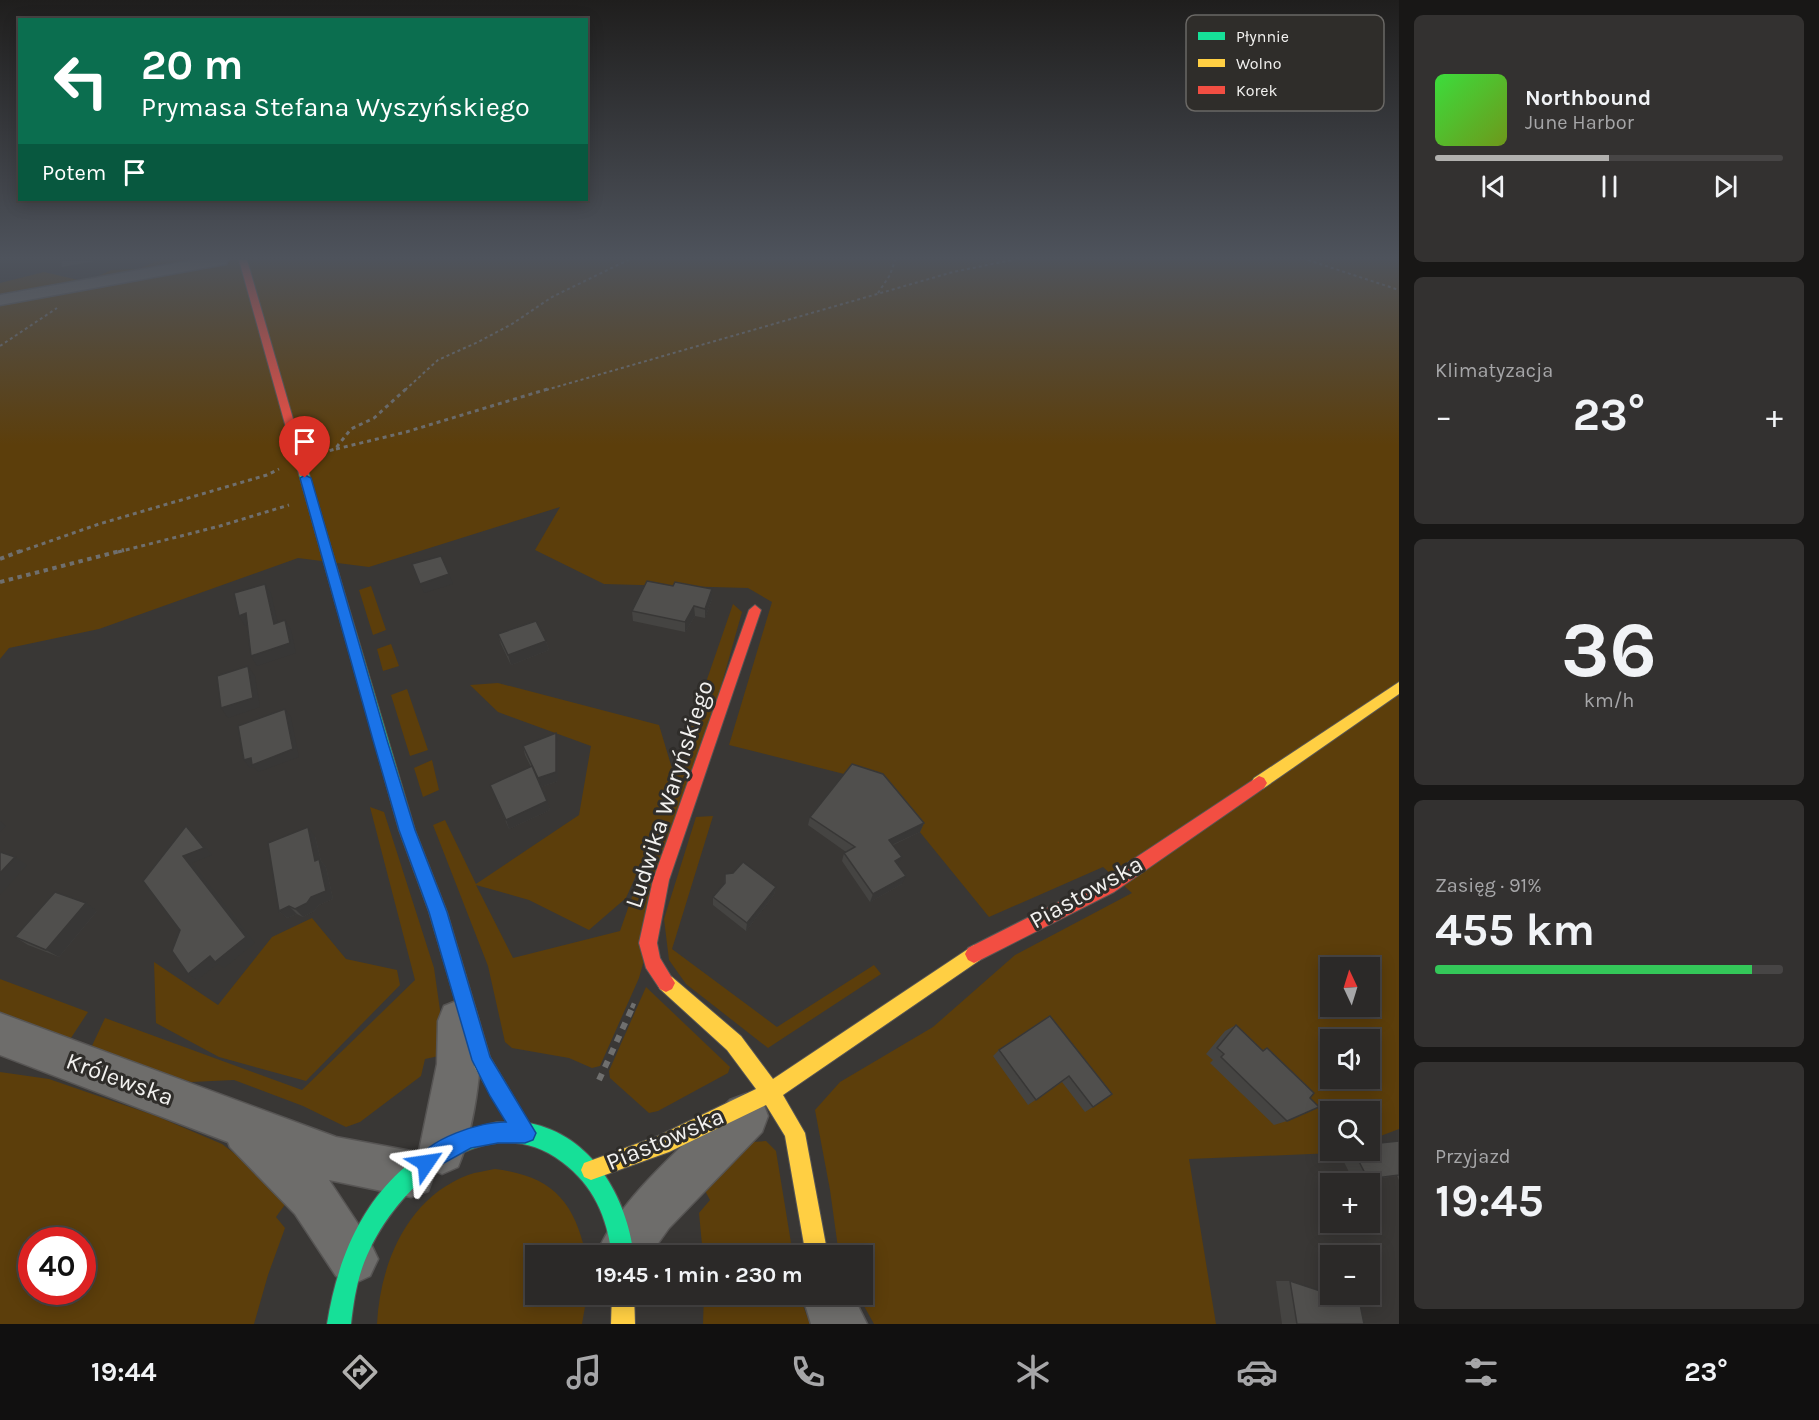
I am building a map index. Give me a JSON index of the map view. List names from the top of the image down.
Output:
{
  "streets": {
    "street": ["Ludwika Waryńskiego", "Piastowska", "Królewska"]
  },
  "legend": ["Płynnie", "Wolno", "Korek"],
  "north": "top",
  "page": {
    "turn": ["20 m", "Prymasa Stefana Wyszyńskiego"],
    "song": ["Northbound", "June Harbor"],
    "then": "Potem",
    "tile": [
      "Klimatyzacja",
      ["36", "km/h"],
      ["Zasięg · 91%", "455 km"],
      ["Przyjazd", "19:45"]
    ],
    "heat": ["−", "23°", "+"],
    "map_buttons": ["+", "−"],
    "limit": "40",
    "trip": "19:45 · 1 min · 230 m",
    "tabs": ["19:44", "23°"]
  }
}
